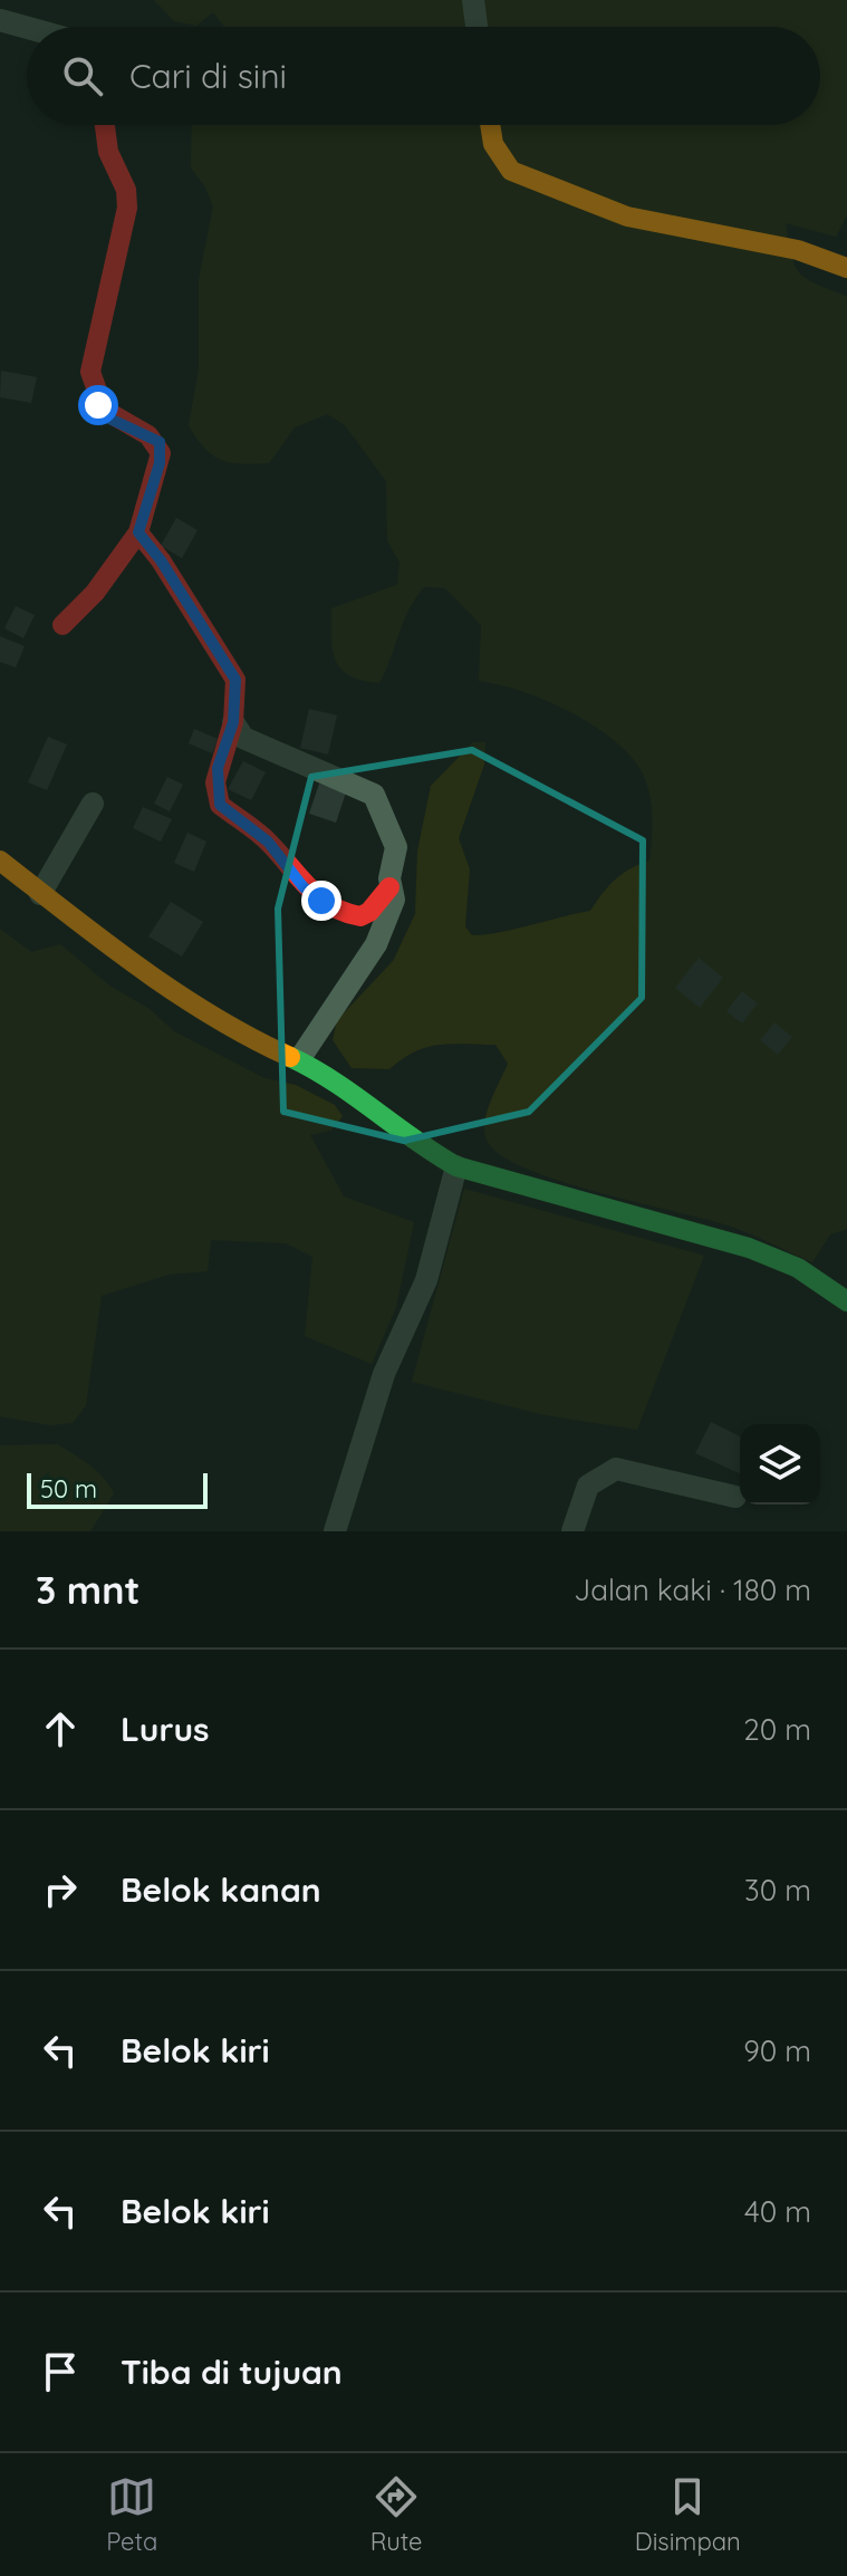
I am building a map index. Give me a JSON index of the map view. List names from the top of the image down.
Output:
{
  "scale_bar": "50 m",
  "page": {
    "search": "Cari di sini",
    "scale": "50 m",
    "heading": ["3 mnt", "Jalan kaki · 180 m"],
    "list": [
      ["Lurus", "20 m"],
      ["Belok kanan", "30 m"],
      ["Belok kiri", "90 m"],
      ["Belok kiri", "40 m"],
      "Tiba di tujuan"
    ],
    "nav": ["Peta", "Rute", "Disimpan"]
  }
}
